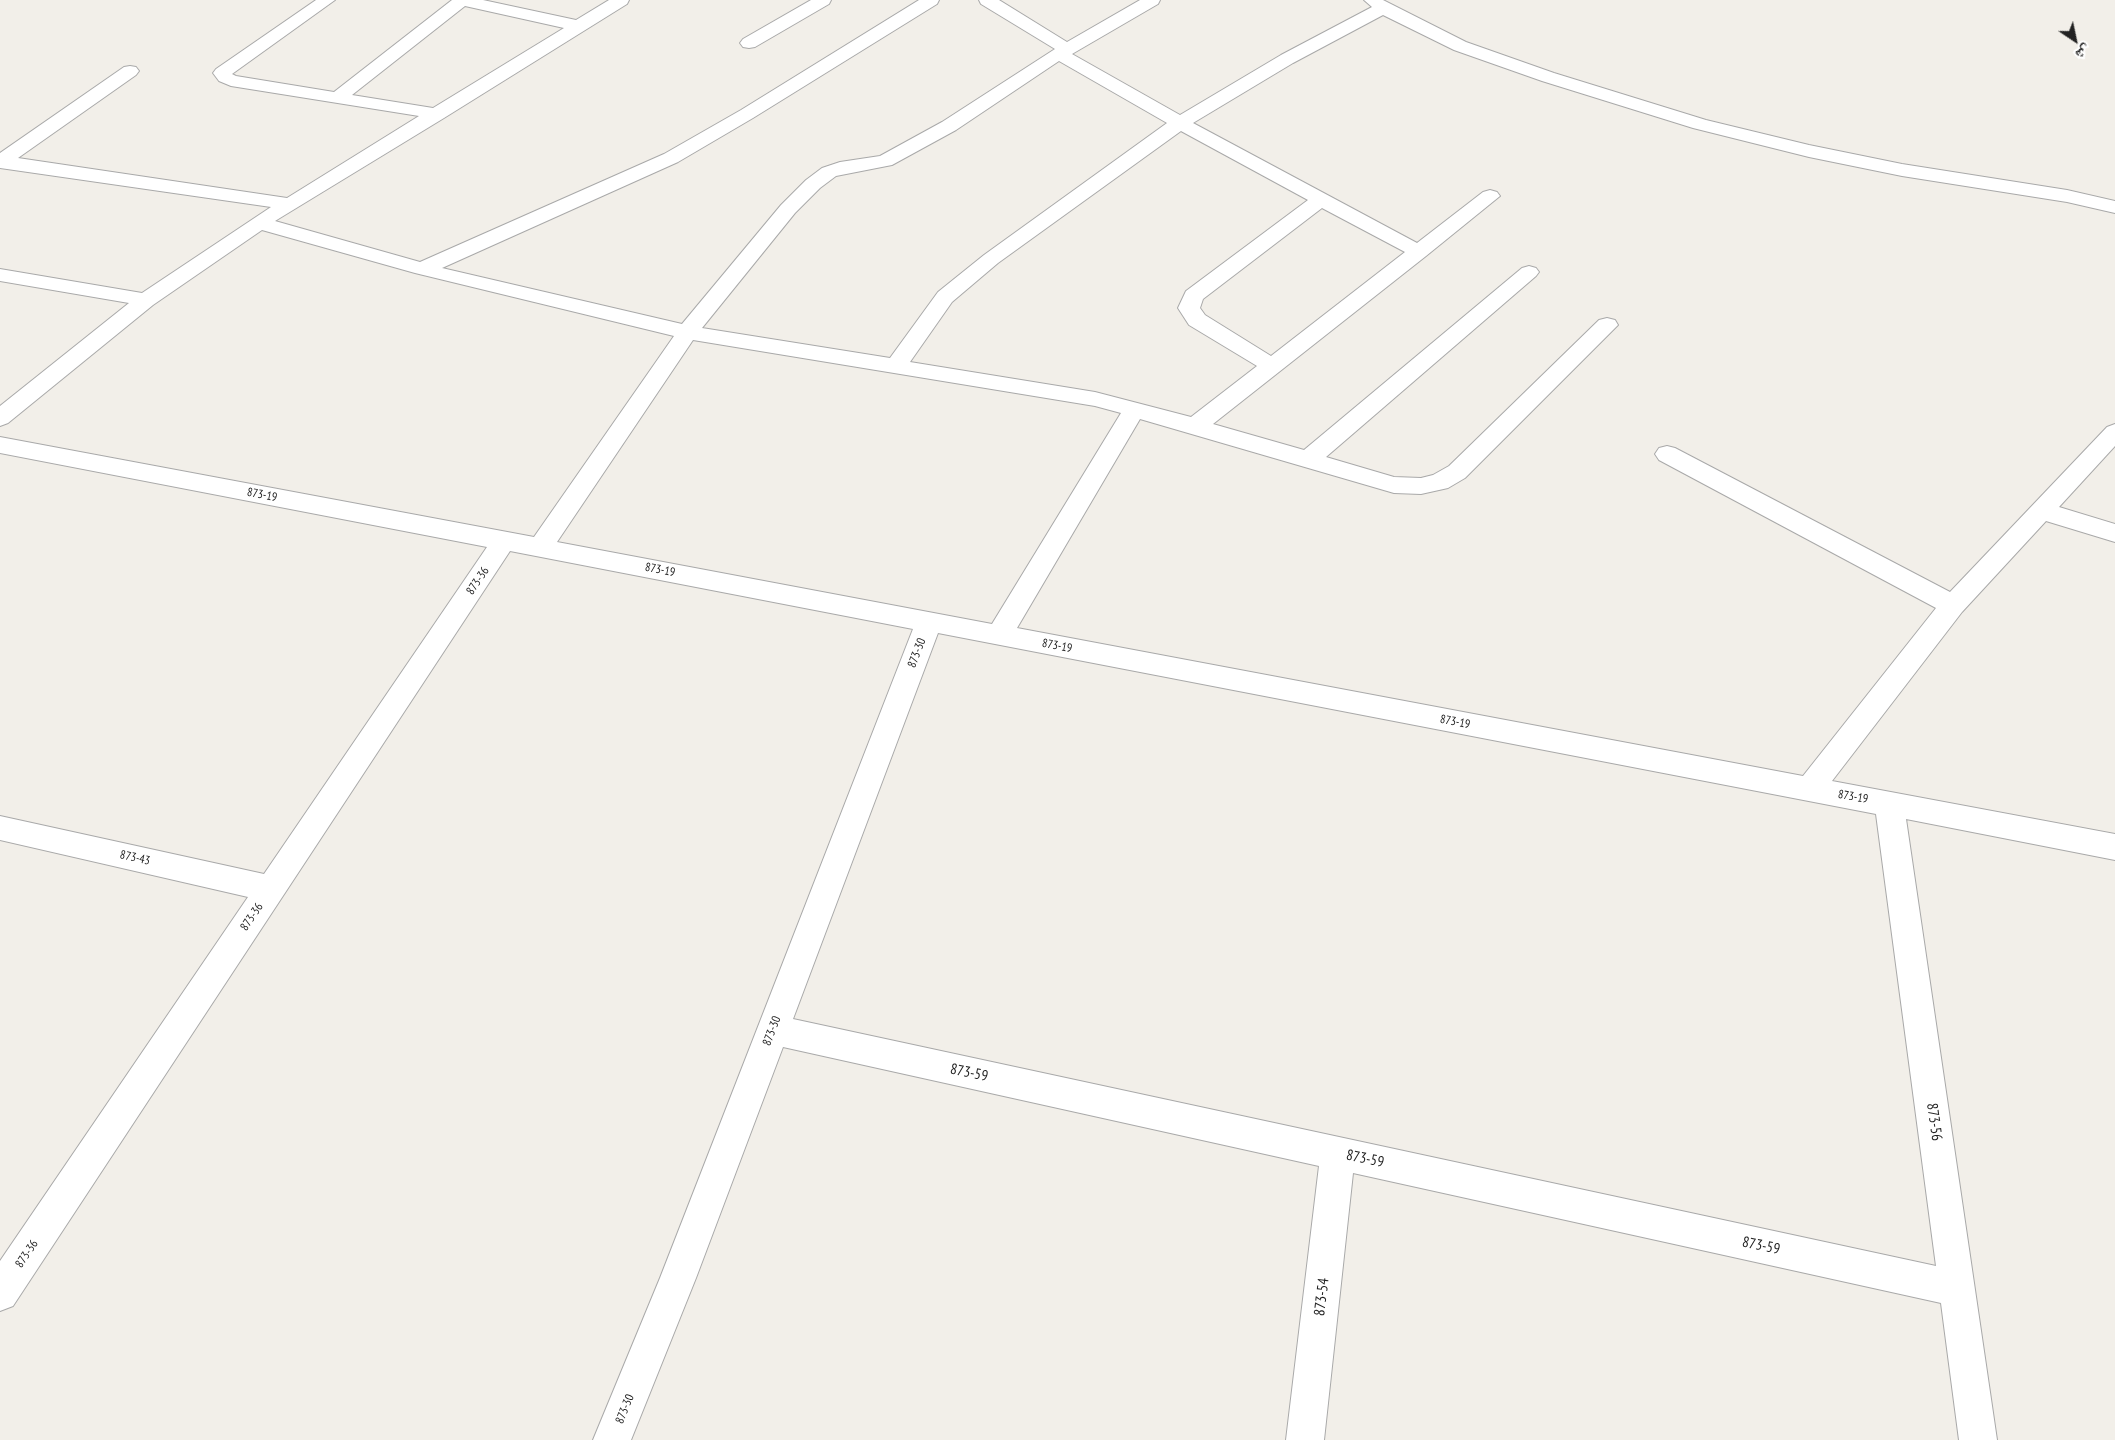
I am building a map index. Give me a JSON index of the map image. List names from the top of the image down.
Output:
{
  "streets": {
    "street": [
      "873-19",
      "873-36",
      "873-30",
      "873-43",
      "873-59",
      "873-56",
      "873-54"
    ]
  },
  "crossings": [
    ["873-19", "873-36"],
    ["873-19", "873-30"],
    ["873-19", "873-56"],
    ["873-36", "873-43"],
    ["873-30", "873-59"],
    ["873-59", "873-56"],
    ["873-59", "873-54"]
  ],
  "north": "bottom right"
}
